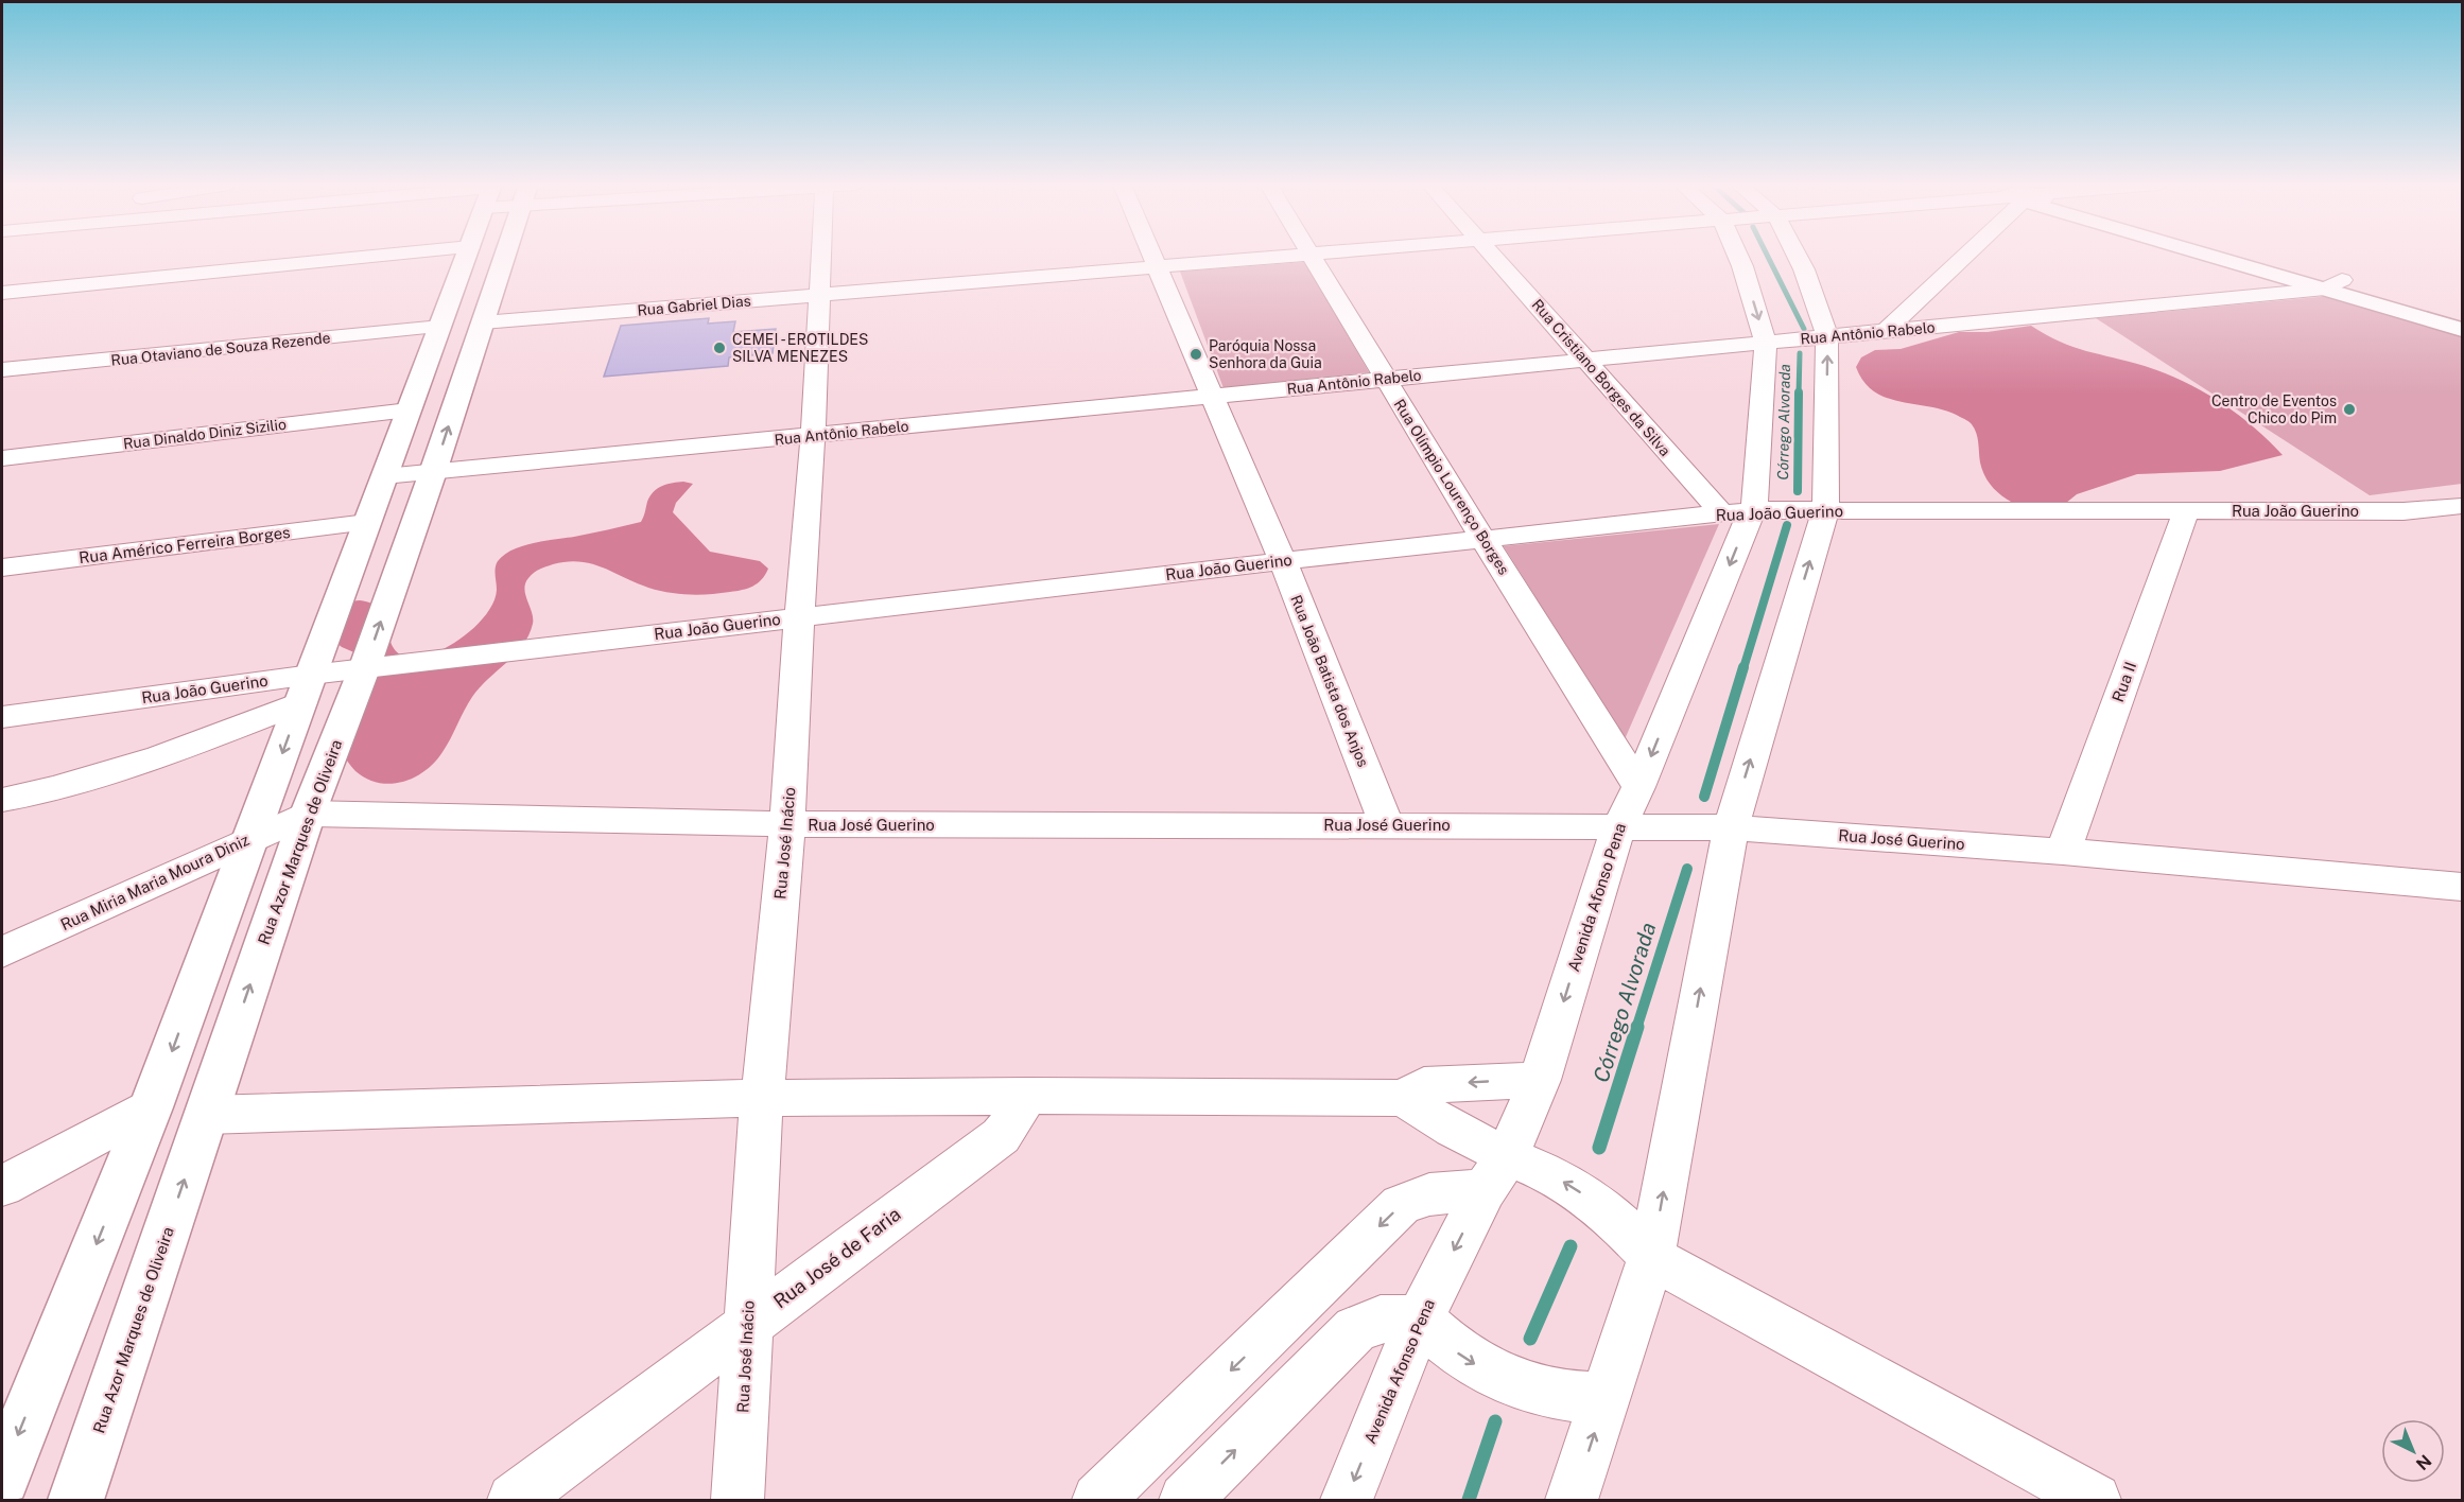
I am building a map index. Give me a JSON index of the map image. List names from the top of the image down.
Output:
{
  "streets": {
    "street": [
      "Rua Gabriel Dias",
      "Rua Antônio Rabelo",
      "Rua Otaviano de Souza Rezende",
      "Rua Cristiano Borges da Silva",
      "Rua Dinaldo Diniz Sizilio",
      "Rua Olímpio Lourenço Borges",
      "Rua João Guerino",
      "Rua Américo Ferreira Borges",
      "Rua João Batista dos Anjos",
      "Rua II",
      "Rua José Guerino",
      "Rua Azor Marques de Oliveira",
      "Rua José Inácio",
      "Rua Miria Maria Moura Diniz",
      "Avenida Afonso Pena",
      "Rua José de Faria"
    ]
  },
  "crossings": [
    ["Rua Gabriel Dias", "Rua Olímpio Lourenço Borges"],
    ["Rua Gabriel Dias", "Rua João Batista dos Anjos"],
    ["Rua Gabriel Dias", "Rua Azor Marques de Oliveira"],
    ["Rua Gabriel Dias", "Rua José Inácio"],
    ["Rua Antônio Rabelo", "Rua Cristiano Borges da Silva"],
    ["Rua Antônio Rabelo", "Rua Olímpio Lourenço Borges"],
    ["Rua Antônio Rabelo", "Rua João Batista dos Anjos"],
    ["Rua Antônio Rabelo", "Rua Azor Marques de Oliveira"],
    ["Rua Antônio Rabelo", "Rua José Inácio"],
    ["Rua Antônio Rabelo", "Avenida Afonso Pena"],
    ["Rua Cristiano Borges da Silva", "Rua João Guerino"],
    ["Rua Olímpio Lourenço Borges", "Rua João Guerino"],
    ["Rua Olímpio Lourenço Borges", "Avenida Afonso Pena"],
    ["Rua João Guerino", "Rua João Batista dos Anjos"],
    ["Rua João Guerino", "Rua II"],
    ["Rua João Guerino", "Rua Azor Marques de Oliveira"],
    ["Rua João Guerino", "Rua José Inácio"],
    ["Rua João Guerino", "Avenida Afonso Pena"],
    ["Rua João Batista dos Anjos", "Rua José Guerino"],
    ["Rua II", "Rua José Guerino"],
    ["Rua José Guerino", "Rua Azor Marques de Oliveira"],
    ["Rua José Guerino", "Rua José Inácio"],
    ["Rua José Guerino", "Rua Miria Maria Moura Diniz"],
    ["Rua José Guerino", "Avenida Afonso Pena"],
    ["Rua Azor Marques de Oliveira", "Rua Miria Maria Moura Diniz"],
    ["Rua José Inácio", "Rua José de Faria"]
  ],
  "water": ["Córrego Alvorada"],
  "places": ["CEMEI - EROTILDES SILVA MENEZES", "Paróquia Nossa Senhora da Guia", "Centro de Eventos Chico do Pim"],
  "north": "bottom right"
}
